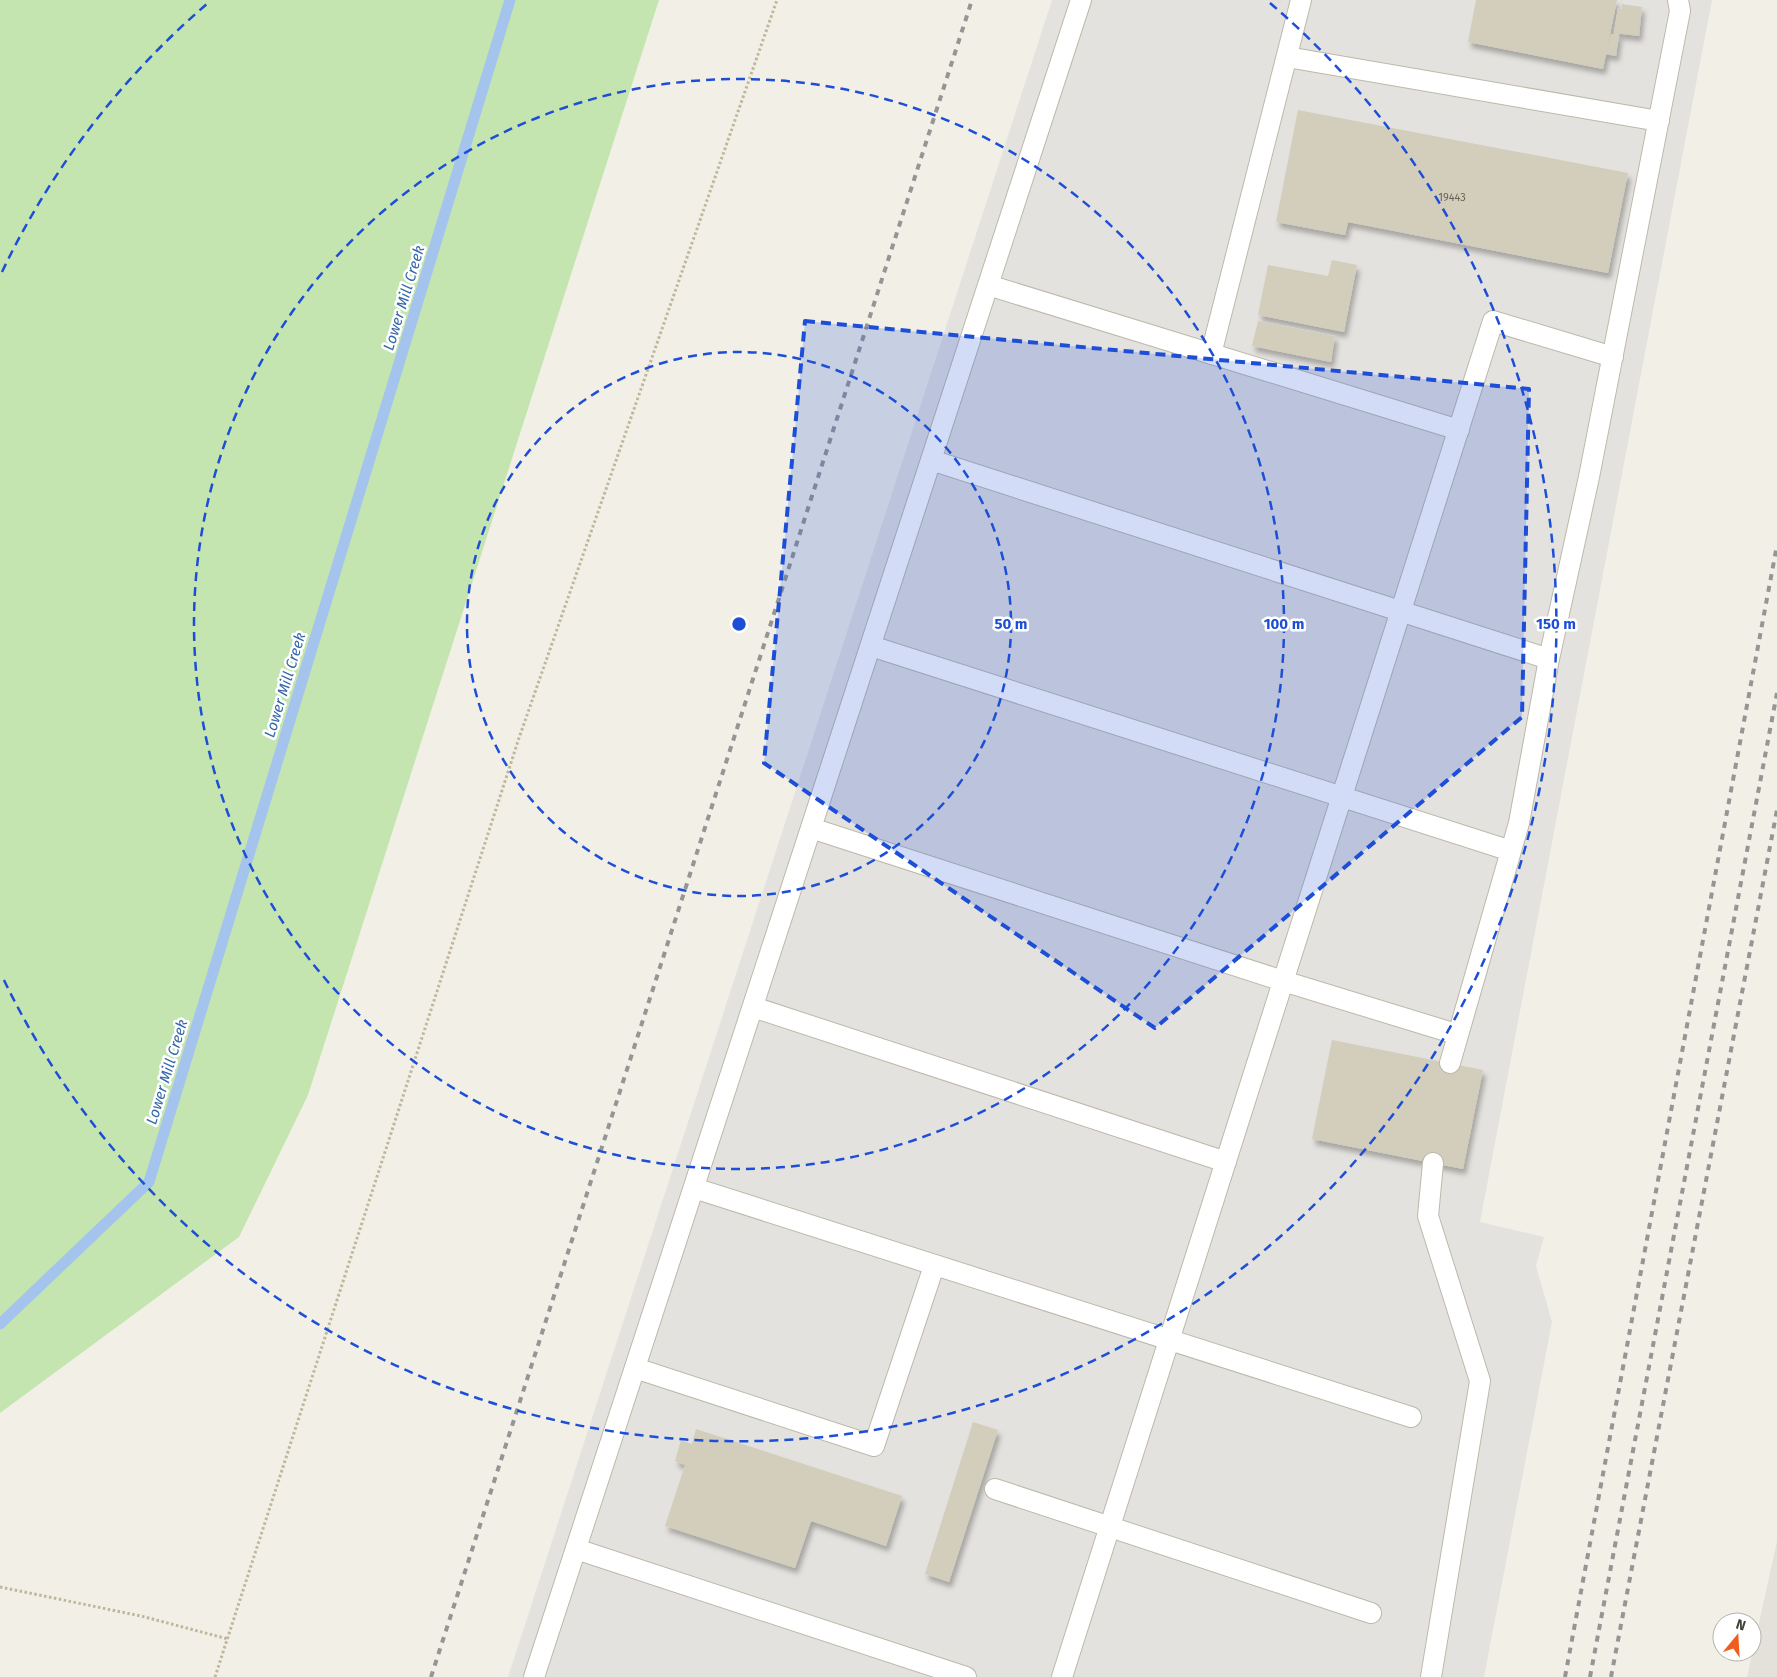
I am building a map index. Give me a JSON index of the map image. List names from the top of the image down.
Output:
{
  "water": ["Lower Mill Creek"],
  "house_numbers": ["19443"],
  "north": "top",
  "rings": ["50 m", "100 m", "150 m"]
}
